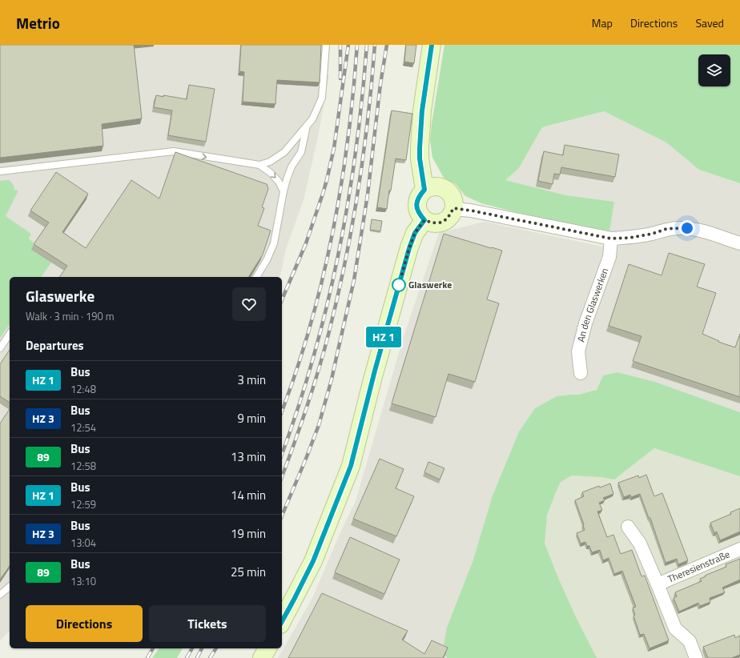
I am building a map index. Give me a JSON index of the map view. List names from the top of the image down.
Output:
{
  "streets": {
    "street": ["An den Glaswerken", "Theresienstraße"]
  },
  "places": ["Glaswerke"],
  "page": {
    "header": "Metrio",
    "nav": ["Map", "Directions", "Saved"],
    "on_map": "HZ 1",
    "heading": [
      ["Glaswerke", "Walk · 3 min · 190 m"],
      "Departures"
    ],
    "list": [
      {
        "mark": "HZ 1",
        "name": "Bus",
        "note": "12:48",
        "value": "3 min"
      },
      {
        "mark": "HZ 3",
        "name": "Bus",
        "note": "12:54",
        "value": "9 min"
      },
      {
        "mark": "89",
        "name": "Bus",
        "note": "12:58",
        "value": "13 min"
      },
      {
        "mark": "HZ 1",
        "name": "Bus",
        "note": "12:59",
        "value": "14 min"
      },
      {
        "mark": "HZ 3",
        "name": "Bus",
        "note": "13:04",
        "value": "19 min"
      },
      {
        "mark": "89",
        "name": "Bus",
        "note": "13:10",
        "value": "25 min"
      }
    ],
    "buttons": ["Directions", "Tickets"]
  }
}
